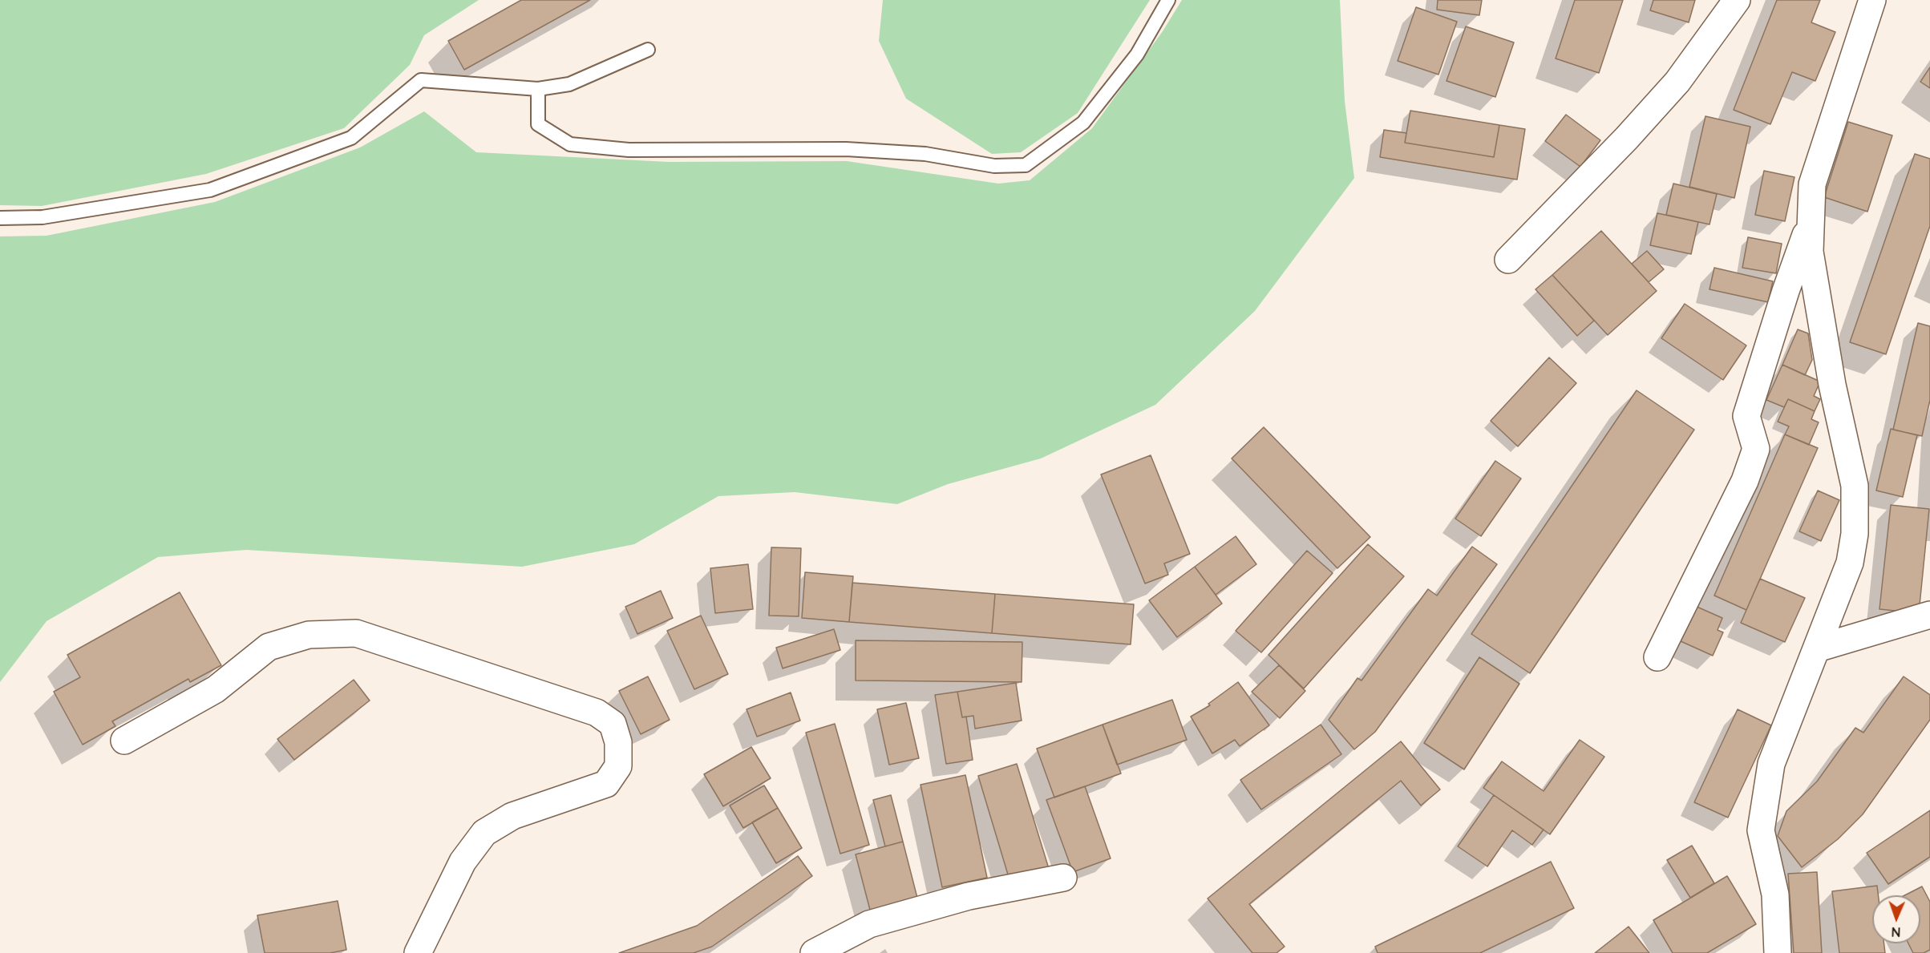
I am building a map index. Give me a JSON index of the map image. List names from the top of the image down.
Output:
{
  "north": "bottom"
}
